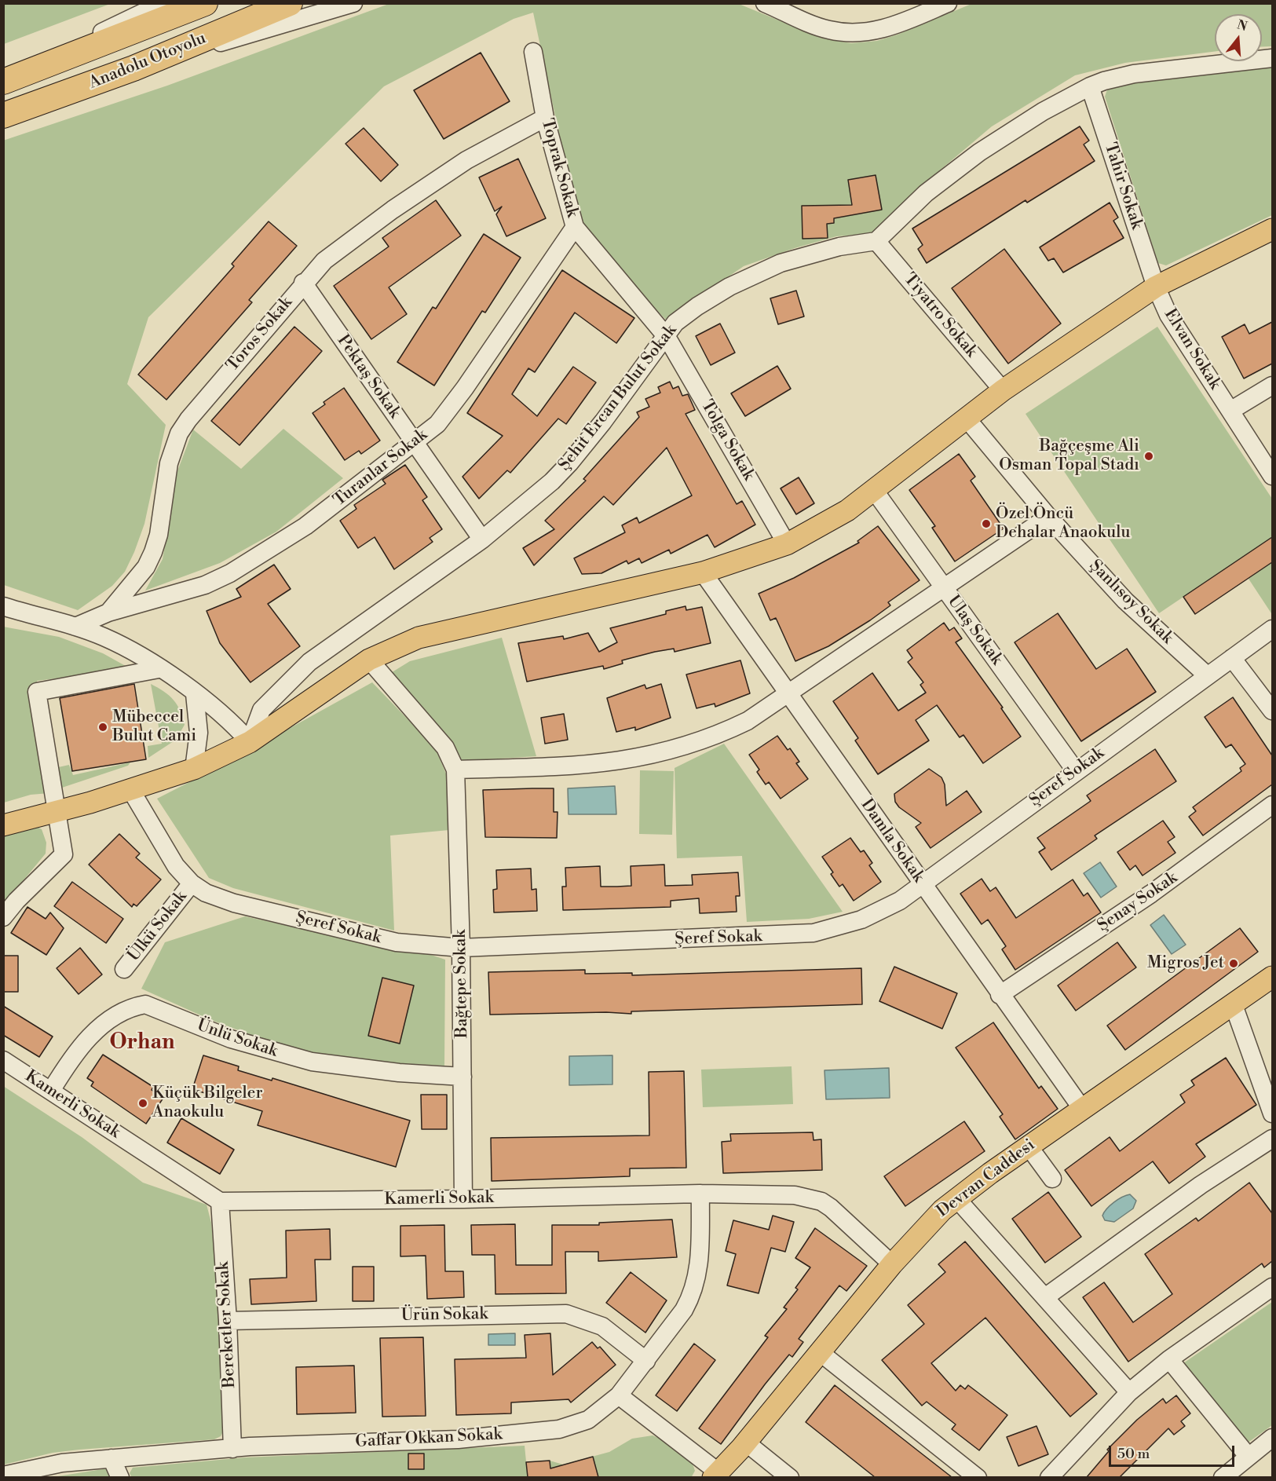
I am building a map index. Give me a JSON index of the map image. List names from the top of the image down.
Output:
{
  "streets": {
    "highway": ["Anadolu Otoyolu"],
    "main road": ["Devran Caddesi"],
    "street": [
      "Toprak Sokak",
      "Tahir Sokak",
      "Tiyatro Sokak",
      "Toros Sokak",
      "Elvan Sokak",
      "Pektaş Sokak",
      "Şehit Ercan Bulut Sokak",
      "Tolga Sokak",
      "Turanlar Sokak",
      "Şanlısoy Sokak",
      "Ulaş Sokak",
      "Şeref Sokak",
      "Damla Sokak",
      "Şenay Sokak",
      "Ülkü Sokak",
      "Bağtepe Sokak",
      "Ünlü Sokak",
      "Kamerli Sokak",
      "Ürün Sokak",
      "Bereketler Sokak",
      "Gaffar Okkan Sokak"
    ]
  },
  "crossings": [
    ["Toprak Sokak", "Toros Sokak"],
    ["Toprak Sokak", "Şehit Ercan Bulut Sokak"],
    ["Toprak Sokak", "Tolga Sokak"],
    ["Toprak Sokak", "Turanlar Sokak"],
    ["Tahir Sokak", "Elvan Sokak"],
    ["Tiyatro Sokak", "Şehit Ercan Bulut Sokak"],
    ["Toros Sokak", "Pektaş Sokak"],
    ["Toros Sokak", "Turanlar Sokak"],
    ["Pektaş Sokak", "Şehit Ercan Bulut Sokak"],
    ["Pektaş Sokak", "Turanlar Sokak"],
    ["Şehit Ercan Bulut Sokak", "Tolga Sokak"],
    ["Şanlısoy Sokak", "Şeref Sokak"],
    ["Ulaş Sokak", "Şeref Sokak"],
    ["Şeref Sokak", "Damla Sokak"],
    ["Şeref Sokak", "Ülkü Sokak"],
    ["Şeref Sokak", "Bağtepe Sokak"],
    ["Damla Sokak", "Şenay Sokak"],
    ["Damla Sokak", "Devran Caddesi"],
    ["Bağtepe Sokak", "Ünlü Sokak"],
    ["Bağtepe Sokak", "Kamerli Sokak"],
    ["Ünlü Sokak", "Kamerli Sokak"],
    ["Kamerli Sokak", "Devran Caddesi"],
    ["Kamerli Sokak", "Bereketler Sokak"],
    ["Kamerli Sokak", "Gaffar Okkan Sokak"],
    ["Ürün Sokak", "Bereketler Sokak"],
    ["Ürün Sokak", "Gaffar Okkan Sokak"],
    ["Bereketler Sokak", "Gaffar Okkan Sokak"]
  ],
  "districts": ["Orhan"],
  "places": [
    "Bağçeşme Ali Osman Topal Stadı",
    "Özel Öncü Dehalar Anaokulu",
    "Mübeccel Bulut Cami",
    "Migros Jet",
    "Küçük Bilgeler Anaokulu"
  ],
  "scale_bar": "50 m",
  "north": "top"
}
